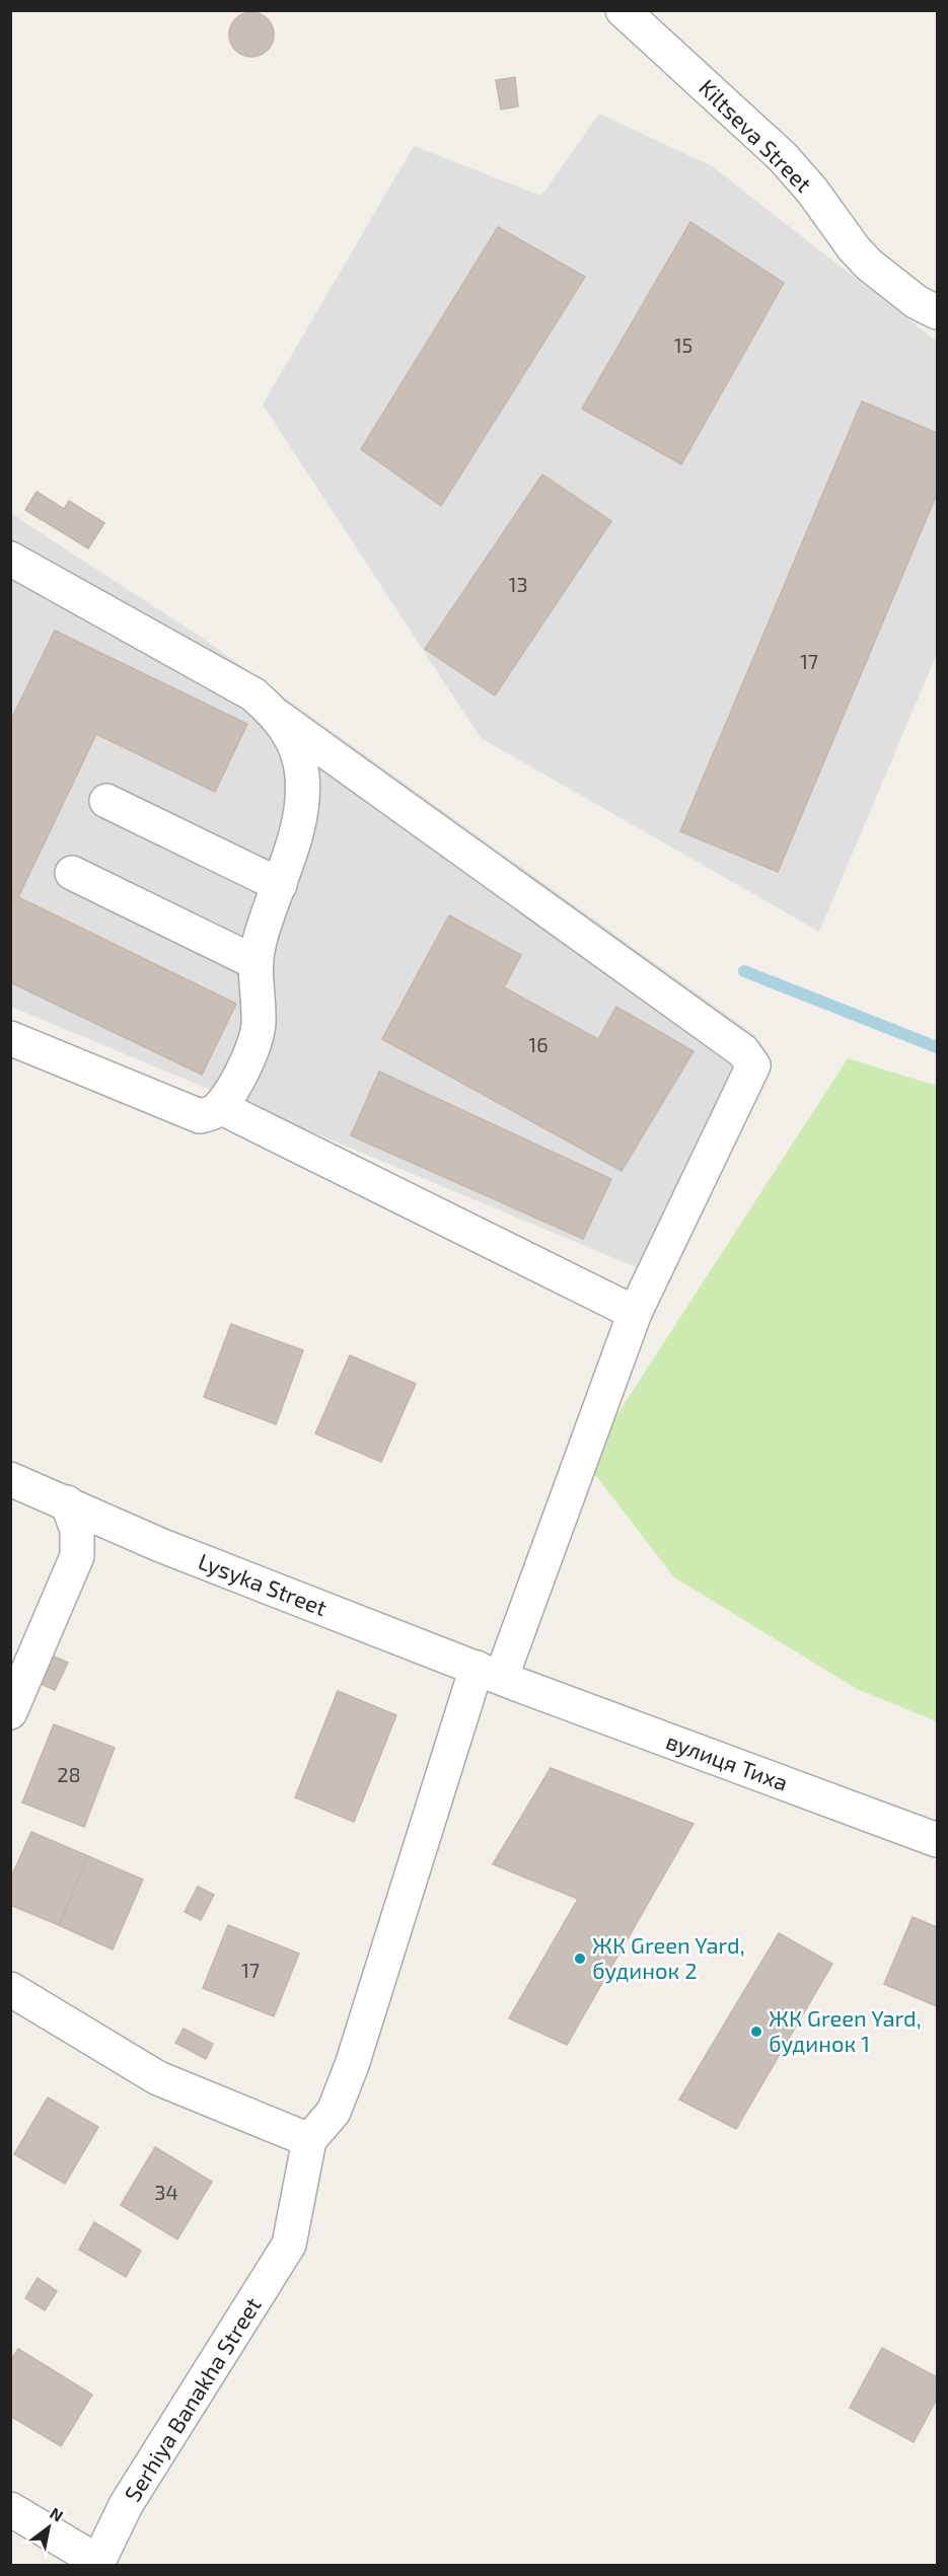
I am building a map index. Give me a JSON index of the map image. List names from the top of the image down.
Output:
{
  "streets": {
    "street": [
      "Kiltseva Street",
      "Lysyka Street",
      "вулиця Тиха",
      "Serhiya Banakha Street"
    ]
  },
  "crossings": [
    ["Lysyka Street", "вулиця Тиха"]
  ],
  "places": ["ЖК Green Yard, будинок 2", "ЖК Green Yard, будинок 1"],
  "house_numbers": [
    "15",
    "13",
    "17",
    "16",
    "28",
    "17",
    "34"
  ],
  "north": "top right"
}
